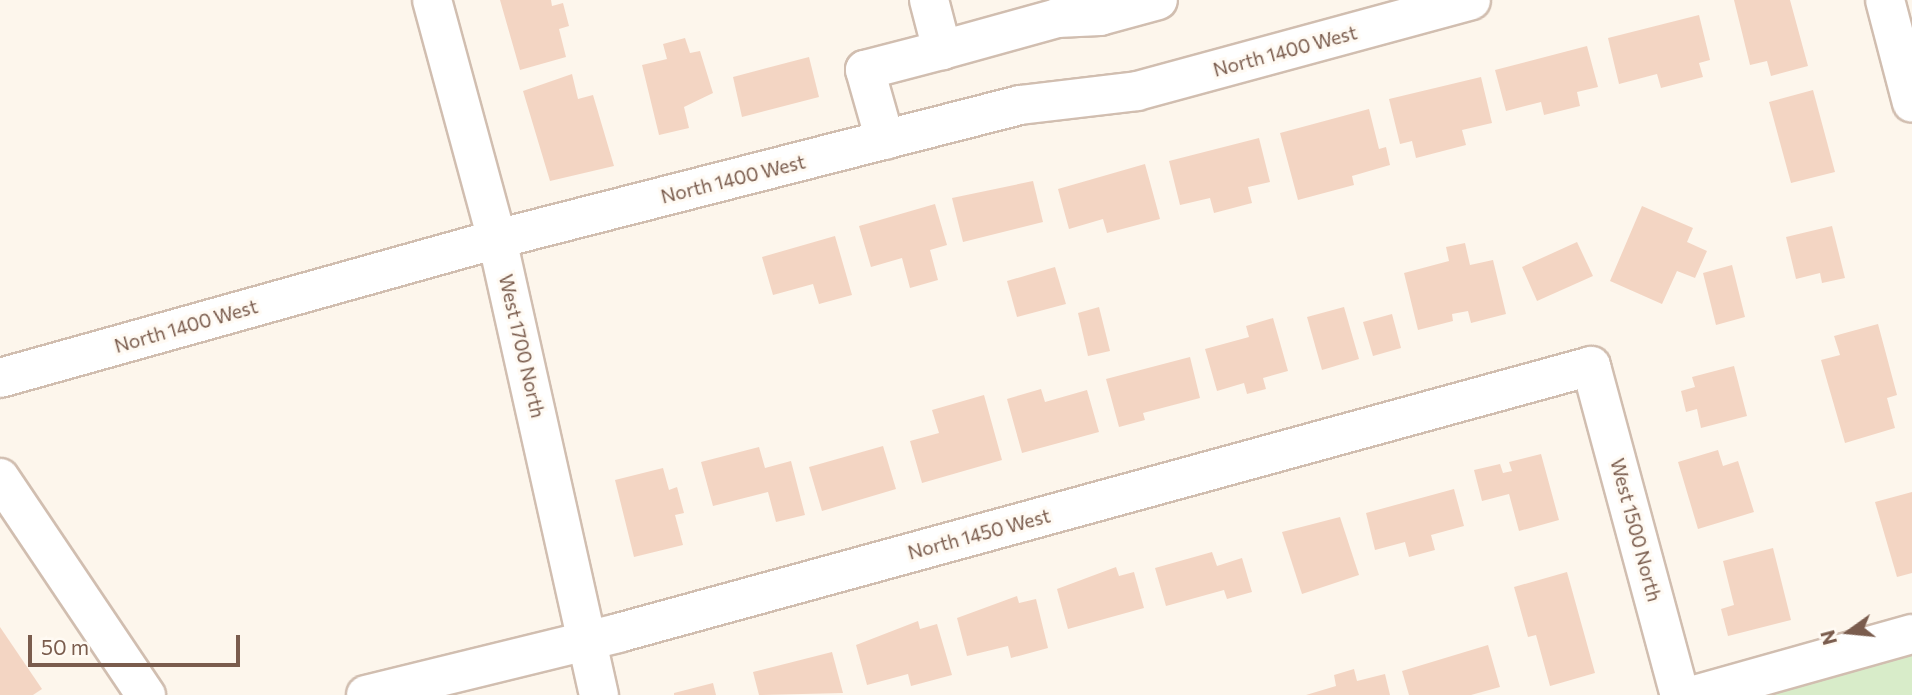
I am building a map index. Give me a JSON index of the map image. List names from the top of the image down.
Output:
{
  "streets": {
    "street": [
      "North 1400 West",
      "West 1700 North",
      "West 1500 North",
      "North 1450 West"
    ]
  },
  "crossings": [
    ["North 1400 West", "West 1700 North"],
    ["West 1700 North", "North 1450 West"],
    ["West 1500 North", "North 1450 West"]
  ],
  "scale_bar": "50 m",
  "north": "left"
}
